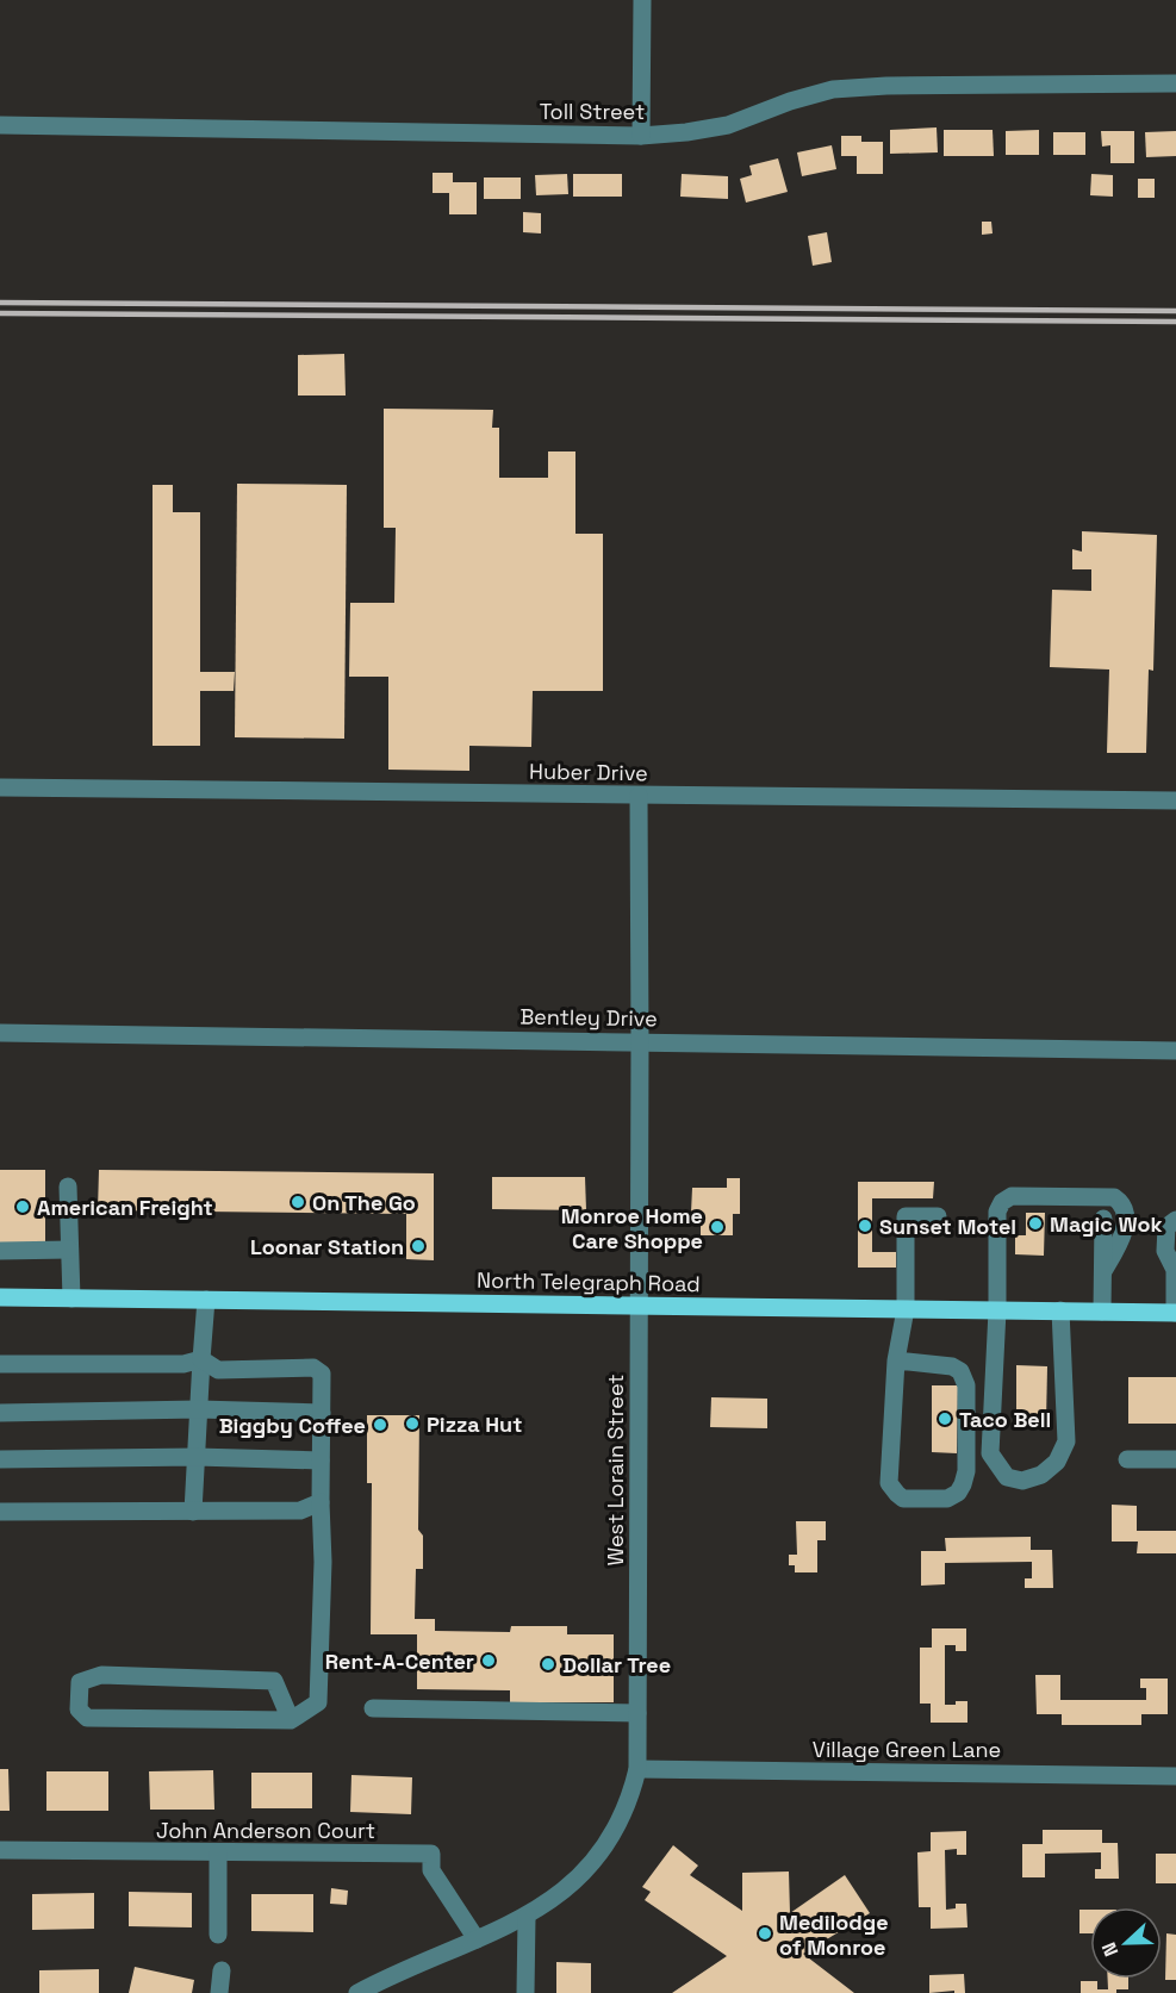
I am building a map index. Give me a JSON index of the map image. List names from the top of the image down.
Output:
{
  "streets": {
    "main road": ["North Telegraph Road"],
    "street": [
      "Toll Street",
      "Huber Drive",
      "Bentley Drive",
      "West Lorain Street",
      "Village Green Lane",
      "John Anderson Court"
    ]
  },
  "crossings": [
    ["Huber Drive", "West Lorain Street"],
    ["Bentley Drive", "West Lorain Street"],
    ["North Telegraph Road", "West Lorain Street"],
    ["West Lorain Street", "Village Green Lane"],
    ["West Lorain Street", "John Anderson Court"]
  ],
  "places": [
    "On The Go",
    "American Freight",
    "Magic Wok",
    "Sunset Motel",
    "Monroe Home Care Shoppe",
    "Loonar Station",
    "Taco Bell",
    "Pizza Hut",
    "Biggby Coffee",
    "Rent-A-Center",
    "Dollar Tree",
    "Medilodge of Monroe"
  ],
  "north": "left"
}
